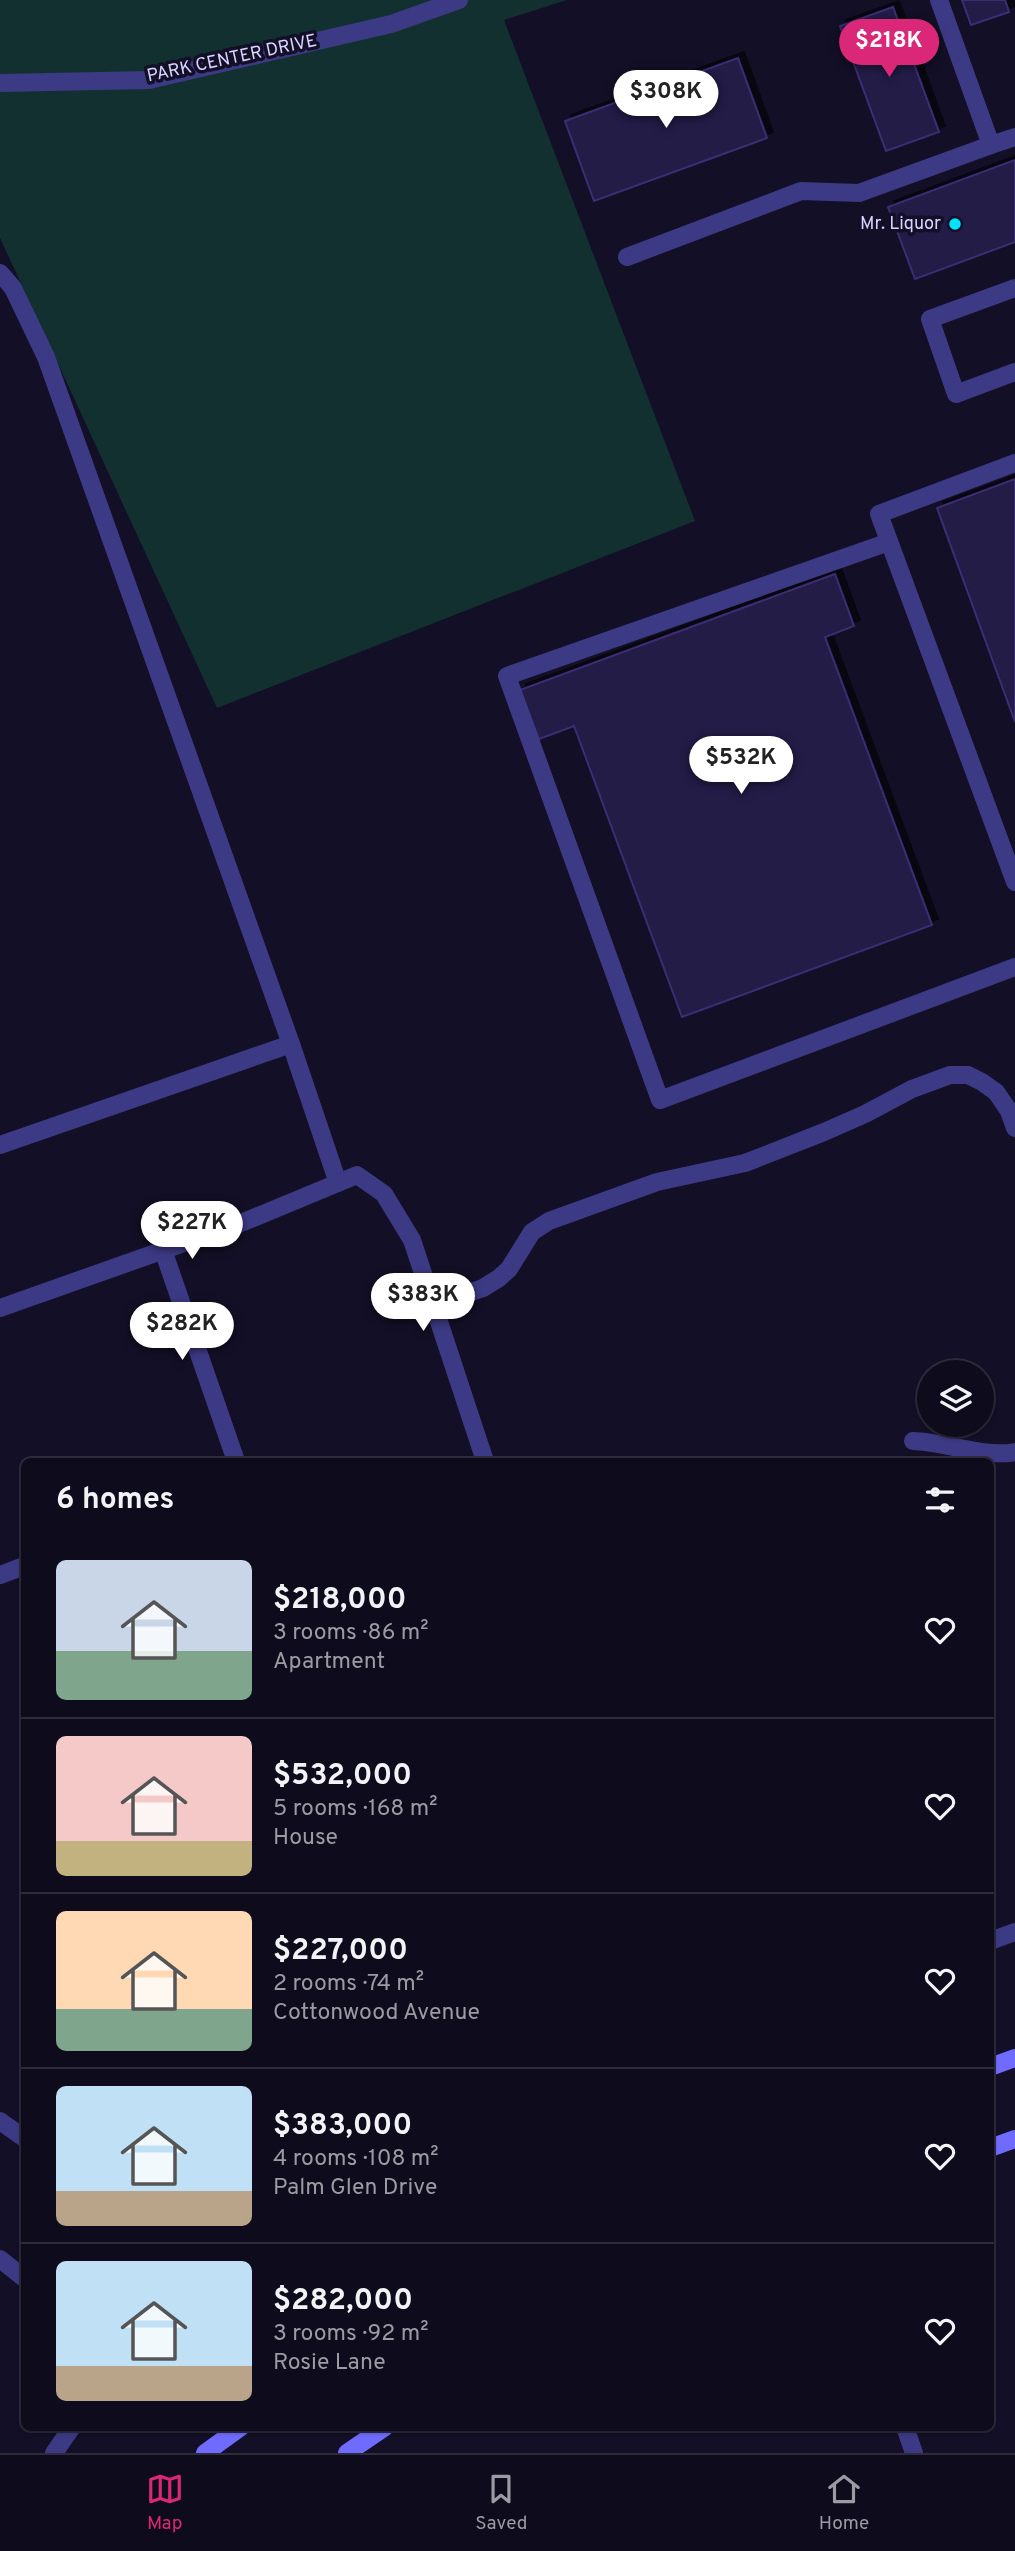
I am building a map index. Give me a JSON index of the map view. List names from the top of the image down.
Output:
{
  "streets": {
    "street": ["PARK CENTER DRIVE"]
  },
  "places": ["Mr. Liquor"],
  "page": {
    "price": [
      "$218K",
      "$308K",
      "$532K",
      "$227K",
      "$383K",
      "$282K"
    ],
    "heading": "6 homes",
    "list": [
      {
        "name": "$218,000",
        "note": "3 rooms · 86 m² · Apartment"
      },
      {
        "name": "$532,000",
        "note": "5 rooms · 168 m² · House"
      },
      {
        "name": "$227,000",
        "note": "2 rooms · 74 m² · Cottonwood Avenue"
      },
      {
        "name": "$383,000",
        "note": "4 rooms · 108 m² · Palm Glen Drive"
      },
      {
        "name": "$282,000",
        "note": "3 rooms · 92 m² · Rosie Lane"
      }
    ],
    "tabs": ["Map", "Saved", "Home"]
  }
}
